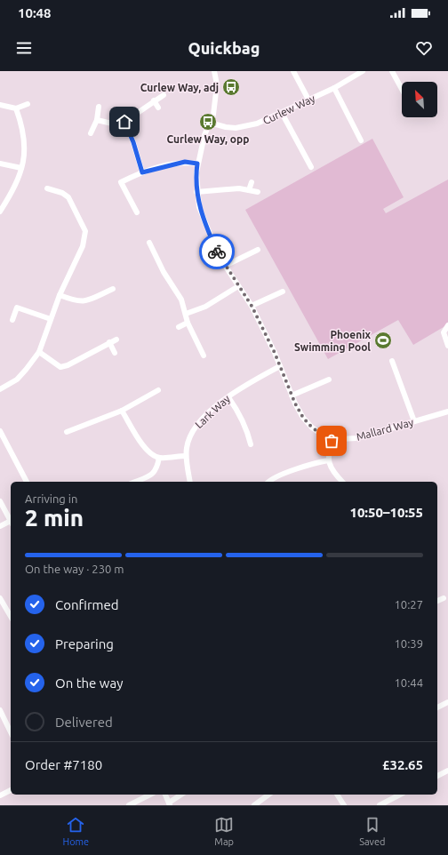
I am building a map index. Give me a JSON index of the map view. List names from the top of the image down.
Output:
{
  "streets": {
    "street": ["Curlew Way", "Lark Way", "Mallard Way"]
  },
  "crossings": [
    ["Curlew Way", "Mallard Way"],
    ["Lark Way", "Mallard Way"]
  ],
  "places": {
    "bus stop": ["Curlew Way, adj", "Curlew Way, opp"],
    "sports": ["Phoenix Swimming Pool"]
  },
  "north": "top left",
  "page": {
    "status": "10:48",
    "header": "Quickbag",
    "heading": ["2 min", "Arriving in", "10:50–10:55"],
    "panel": ["Order #7180", "£32.65"],
    "bar": "On the way · 230 m",
    "list": [
      ["Confirmed", "10:27"],
      ["Preparing", "10:39"],
      ["On the way", "10:44"],
      "Delivered"
    ],
    "tabs": ["Home", "Map", "Saved"]
  }
}
